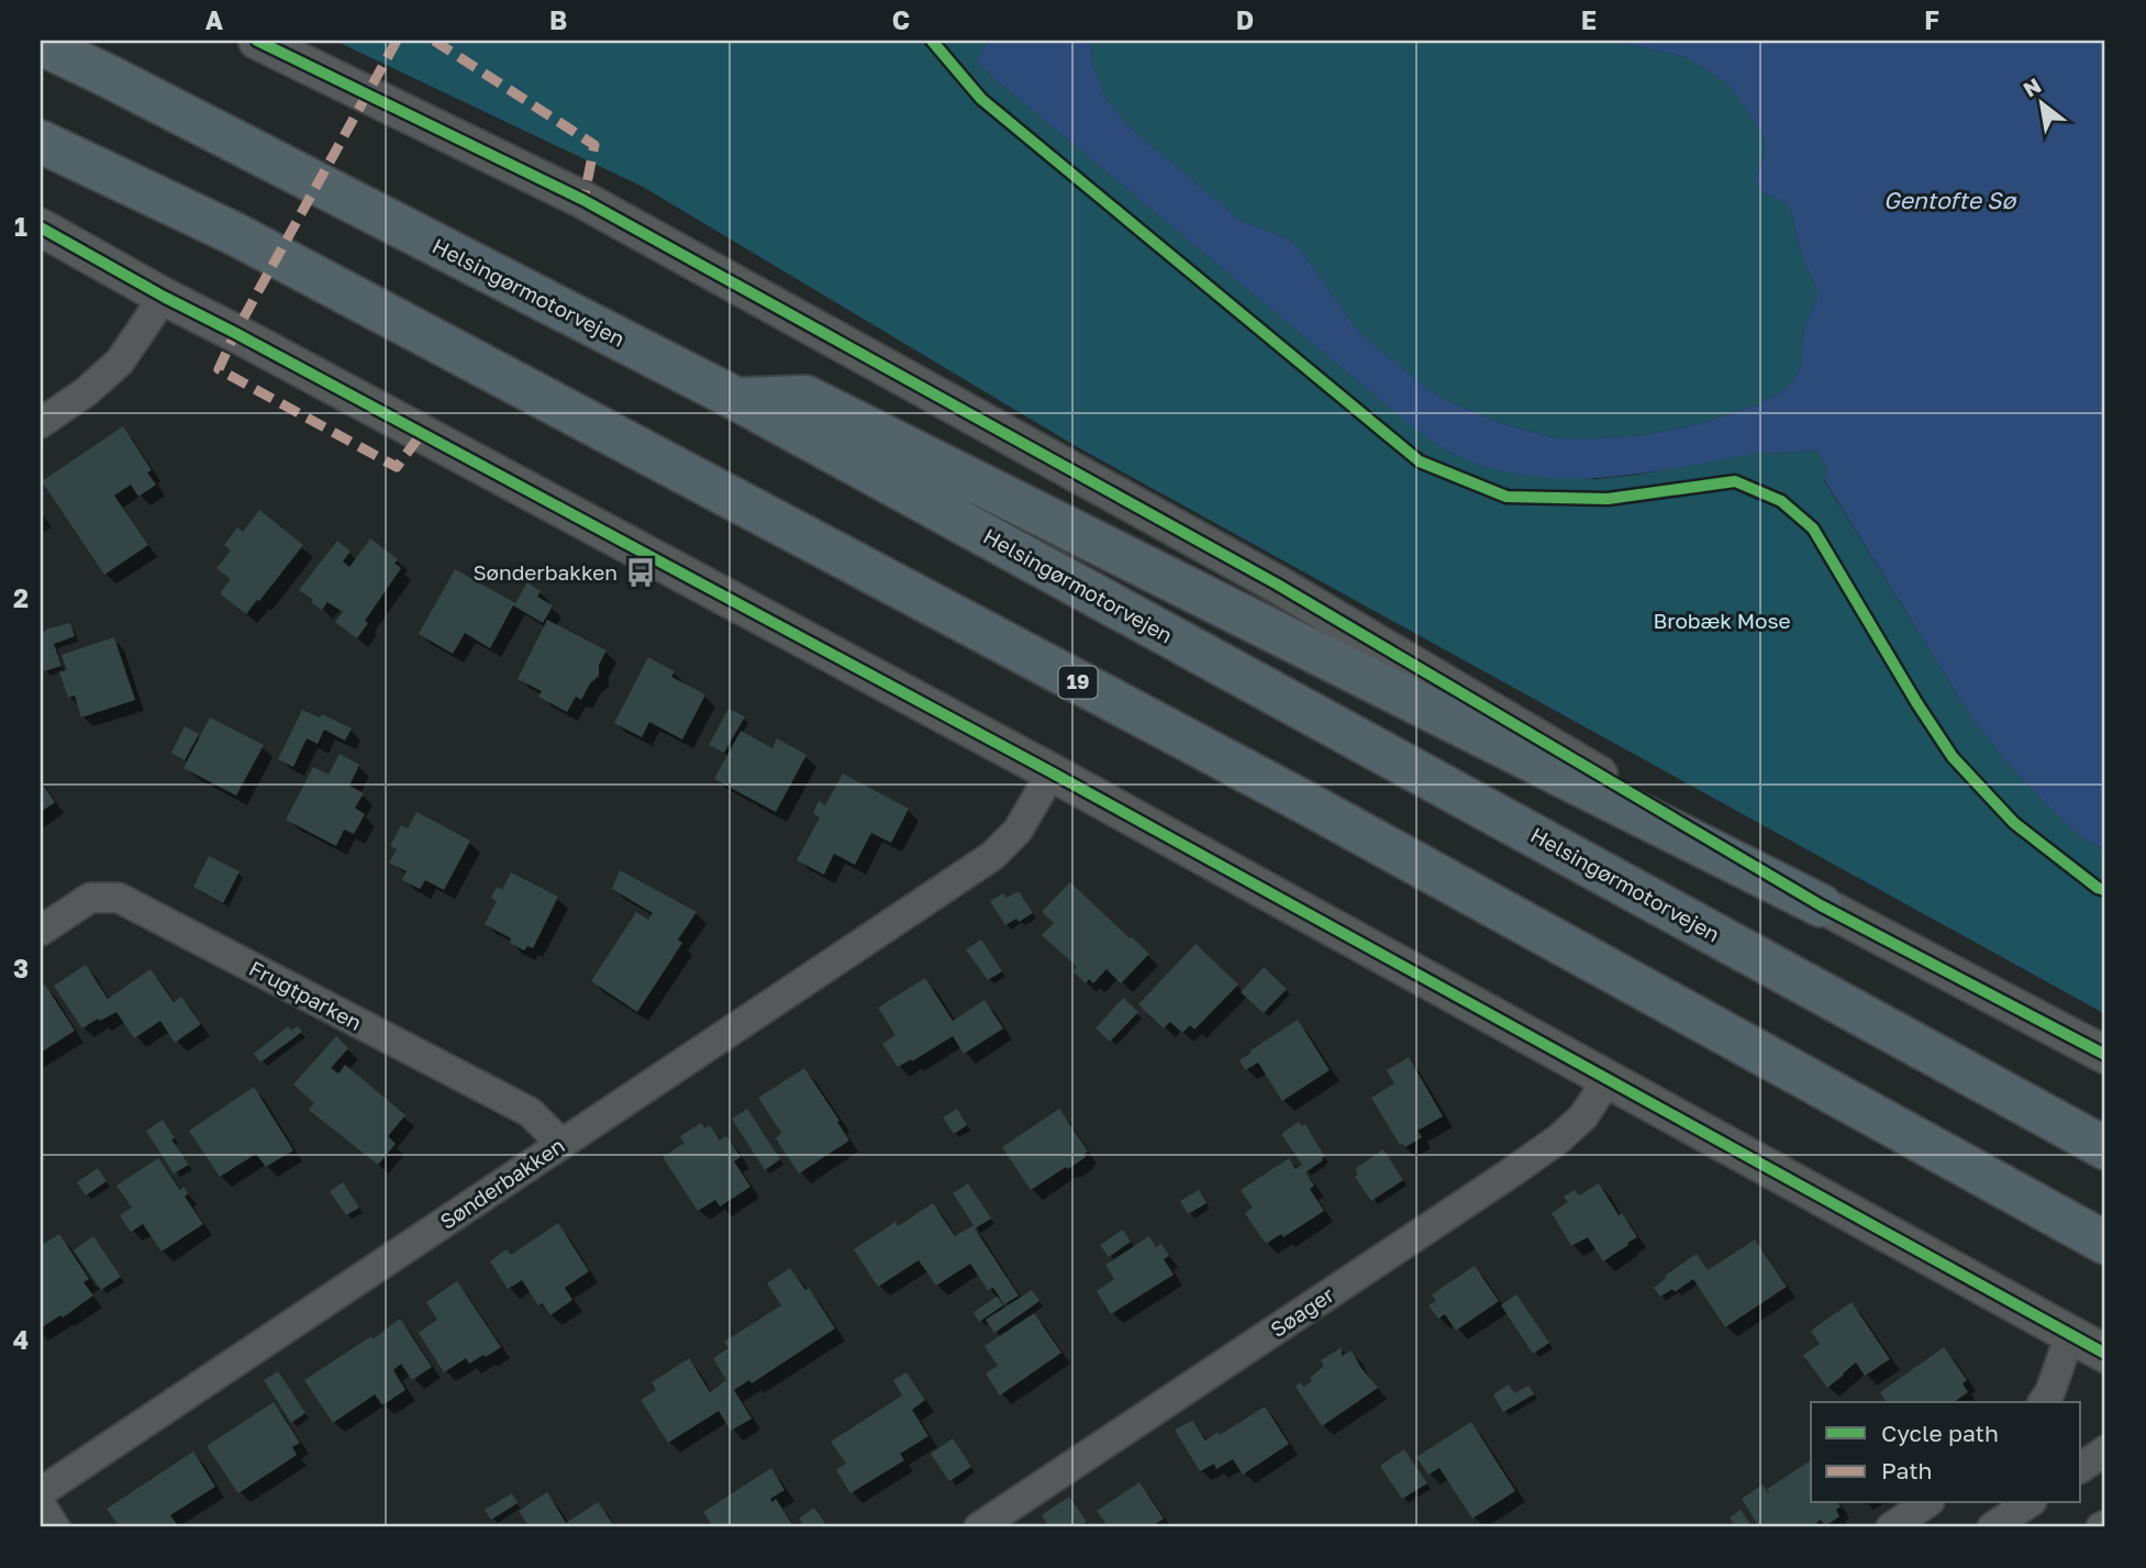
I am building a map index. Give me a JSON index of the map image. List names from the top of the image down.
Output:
{
  "streets": {
    "highway": ["Helsingørmotorvejen", "19"],
    "street": ["Frugtparken", "Sønderbakken", "Søager"]
  },
  "crossings": [
    ["Frugtparken", "Sønderbakken"]
  ],
  "water": ["Gentofte Sø"],
  "parks": ["Brobæk Mose"],
  "places": {
    "bus stop": ["Sønderbakken"]
  },
  "legend": ["Cycle path", "Path"],
  "north": "top left",
  "grid": {
    "columns": [
      "A",
      "B",
      "C",
      "D",
      "E",
      "F"
    ],
    "rows": [
      "1",
      "2",
      "3",
      "4"
    ]
  }
}
